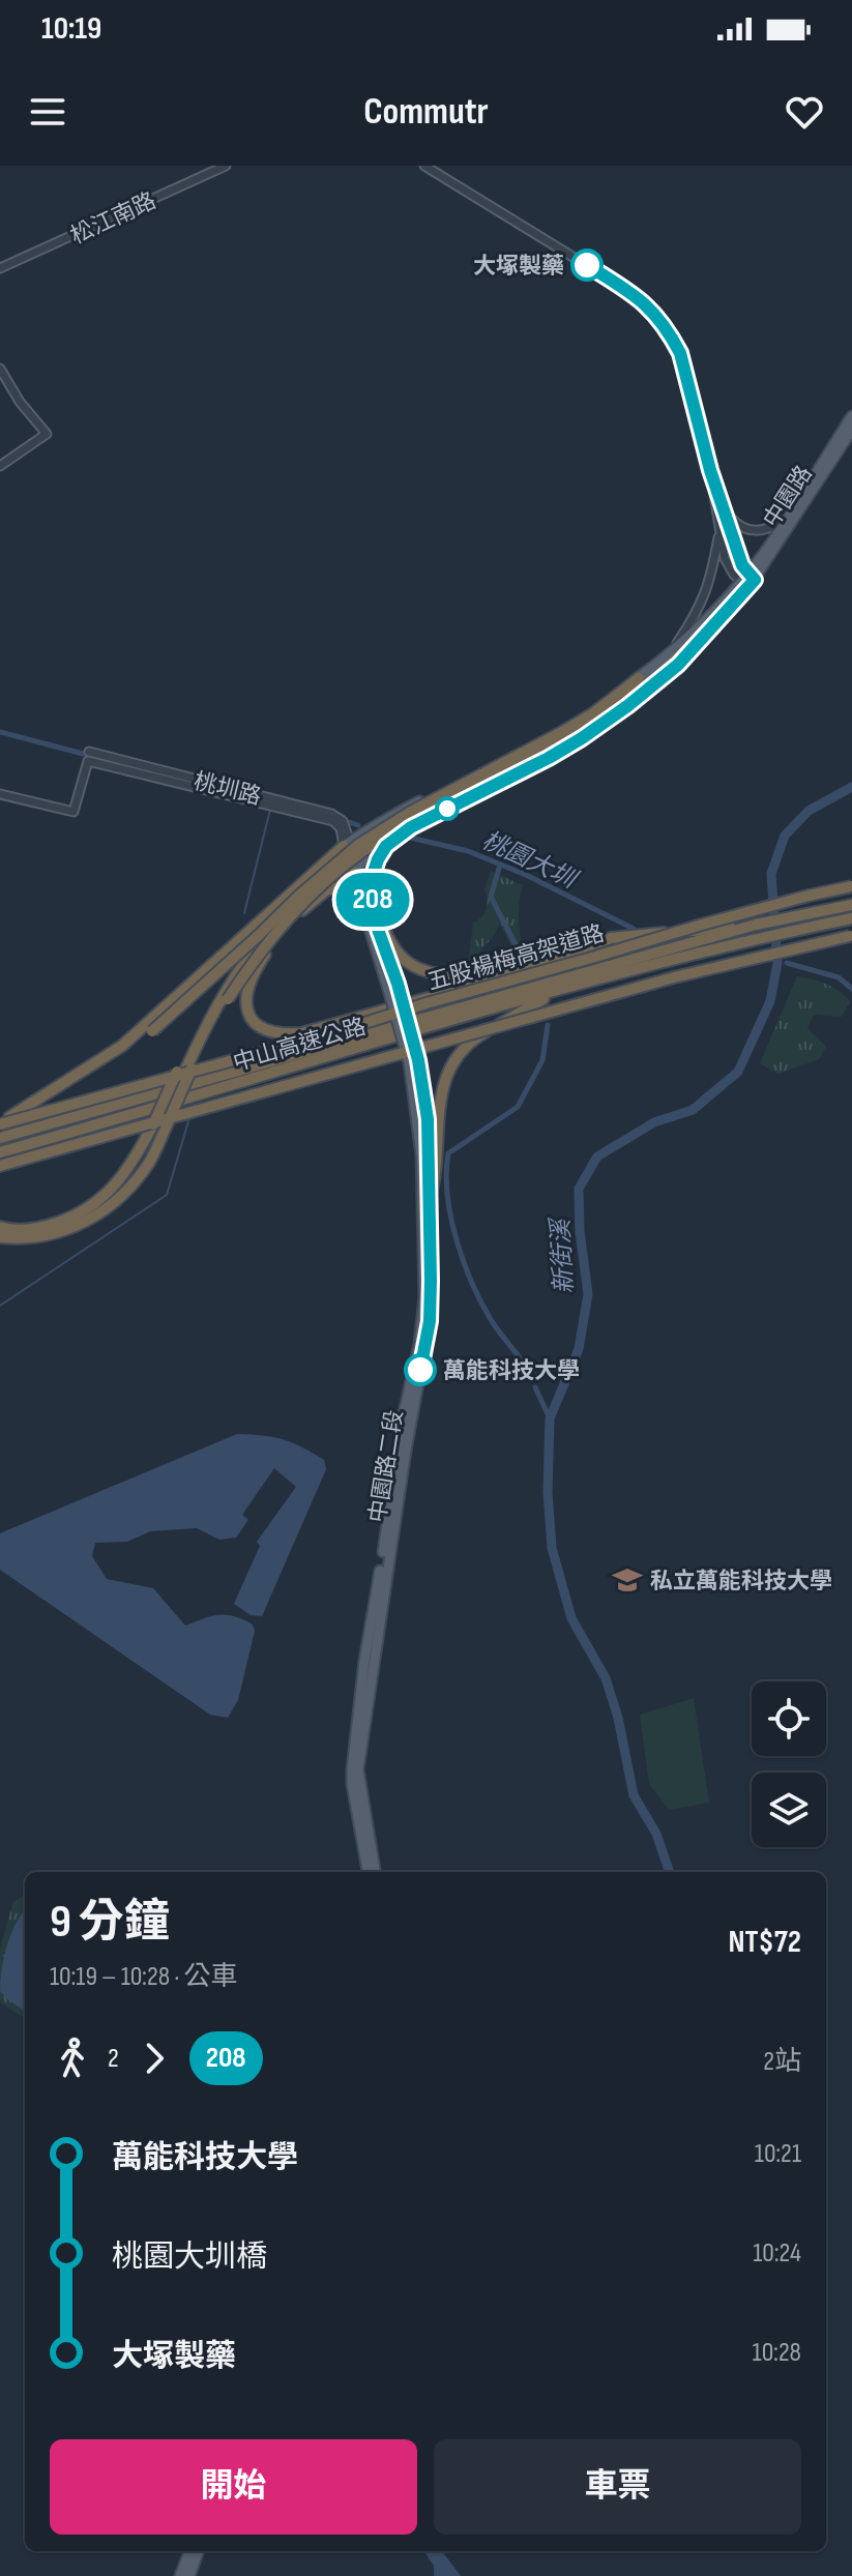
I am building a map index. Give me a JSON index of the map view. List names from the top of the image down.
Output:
{
  "streets": {
    "highway": ["五股楊梅高架道路", "中山高速公路"],
    "main road": ["中園路", "中園路二段"],
    "street": ["松江南路", "桃圳路"]
  },
  "crossings": [
    ["中園路", "桃圳路"]
  ],
  "water": ["桃園大圳", "新街溪"],
  "places": {
    "other": ["大塚製藥", "萬能科技大學"],
    "school or university": ["私立萬能科技大學"]
  },
  "lines": ["bus line 208"],
  "page": {
    "status": "10:19",
    "header": "Commutr",
    "on_map": "208",
    "heading": ["9 分鐘", "10:19 – 10:28 · 公車", "NT$72"],
    "legs": ["2", "208", "2站"],
    "list": [
      {
        "name": "萬能科技大學",
        "value": "10:21"
      },
      {
        "name": "桃園大圳橋",
        "value": "10:24"
      },
      {
        "name": "大塚製藥",
        "value": "10:28"
      }
    ],
    "buttons": ["開始", "車票"]
  }
}
